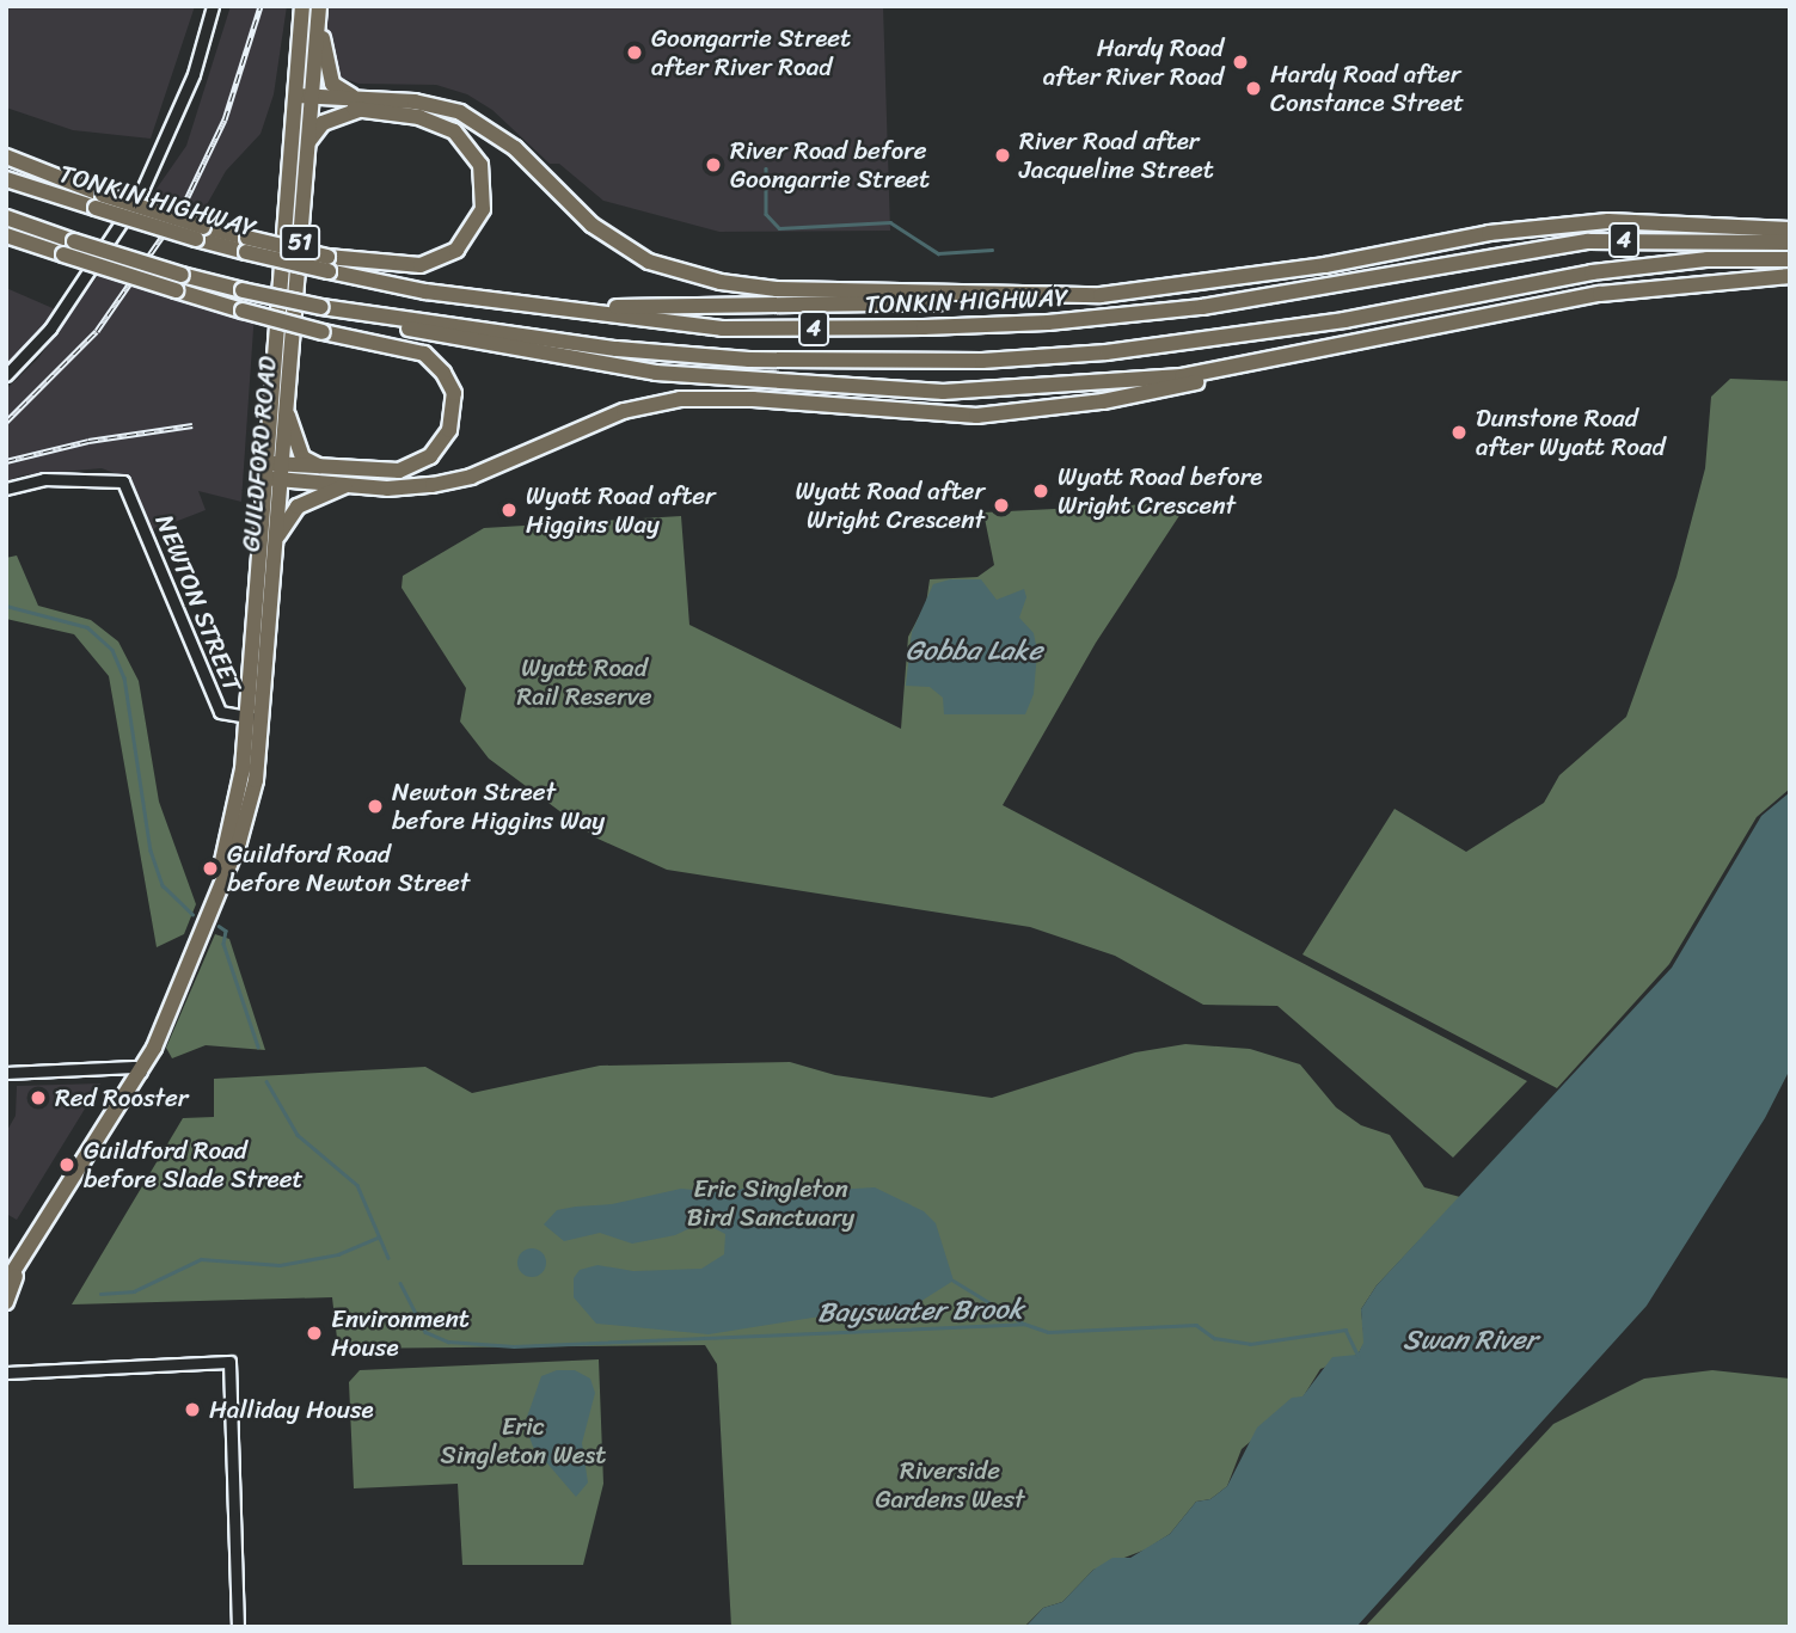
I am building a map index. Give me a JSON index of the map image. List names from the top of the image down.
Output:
{
  "streets": {
    "highway": [
      "TONKIN HIGHWAY",
      "4",
      "51",
      "GUILDFORD ROAD"
    ],
    "street": ["NEWTON STREET"]
  },
  "crossings": [
    ["GUILDFORD ROAD", "NEWTON STREET"]
  ],
  "water": ["Gobba Lake", "Bayswater Brook", "Swan River"],
  "parks": [
    "Wyatt Road Rail Reserve",
    "Eric Singleton Bird Sanctuary",
    "Eric Singleton West",
    "Riverside Gardens West"
  ],
  "places": [
    "Goongarrie Street after River Road",
    "Hardy Road after River Road",
    "Hardy Road after Constance Street",
    "River Road after Jacqueline Street",
    "River Road before Goongarrie Street",
    "Dunstone Road after Wyatt Road",
    "Wyatt Road before Wright Crescent",
    "Wyatt Road after Wright Crescent",
    "Wyatt Road after Higgins Way",
    "Newton Street before Higgins Way",
    "Guildford Road before Newton Street",
    "Red Rooster",
    "Guildford Road before Slade Street",
    "Environment House",
    "Halliday House"
  ]
}
